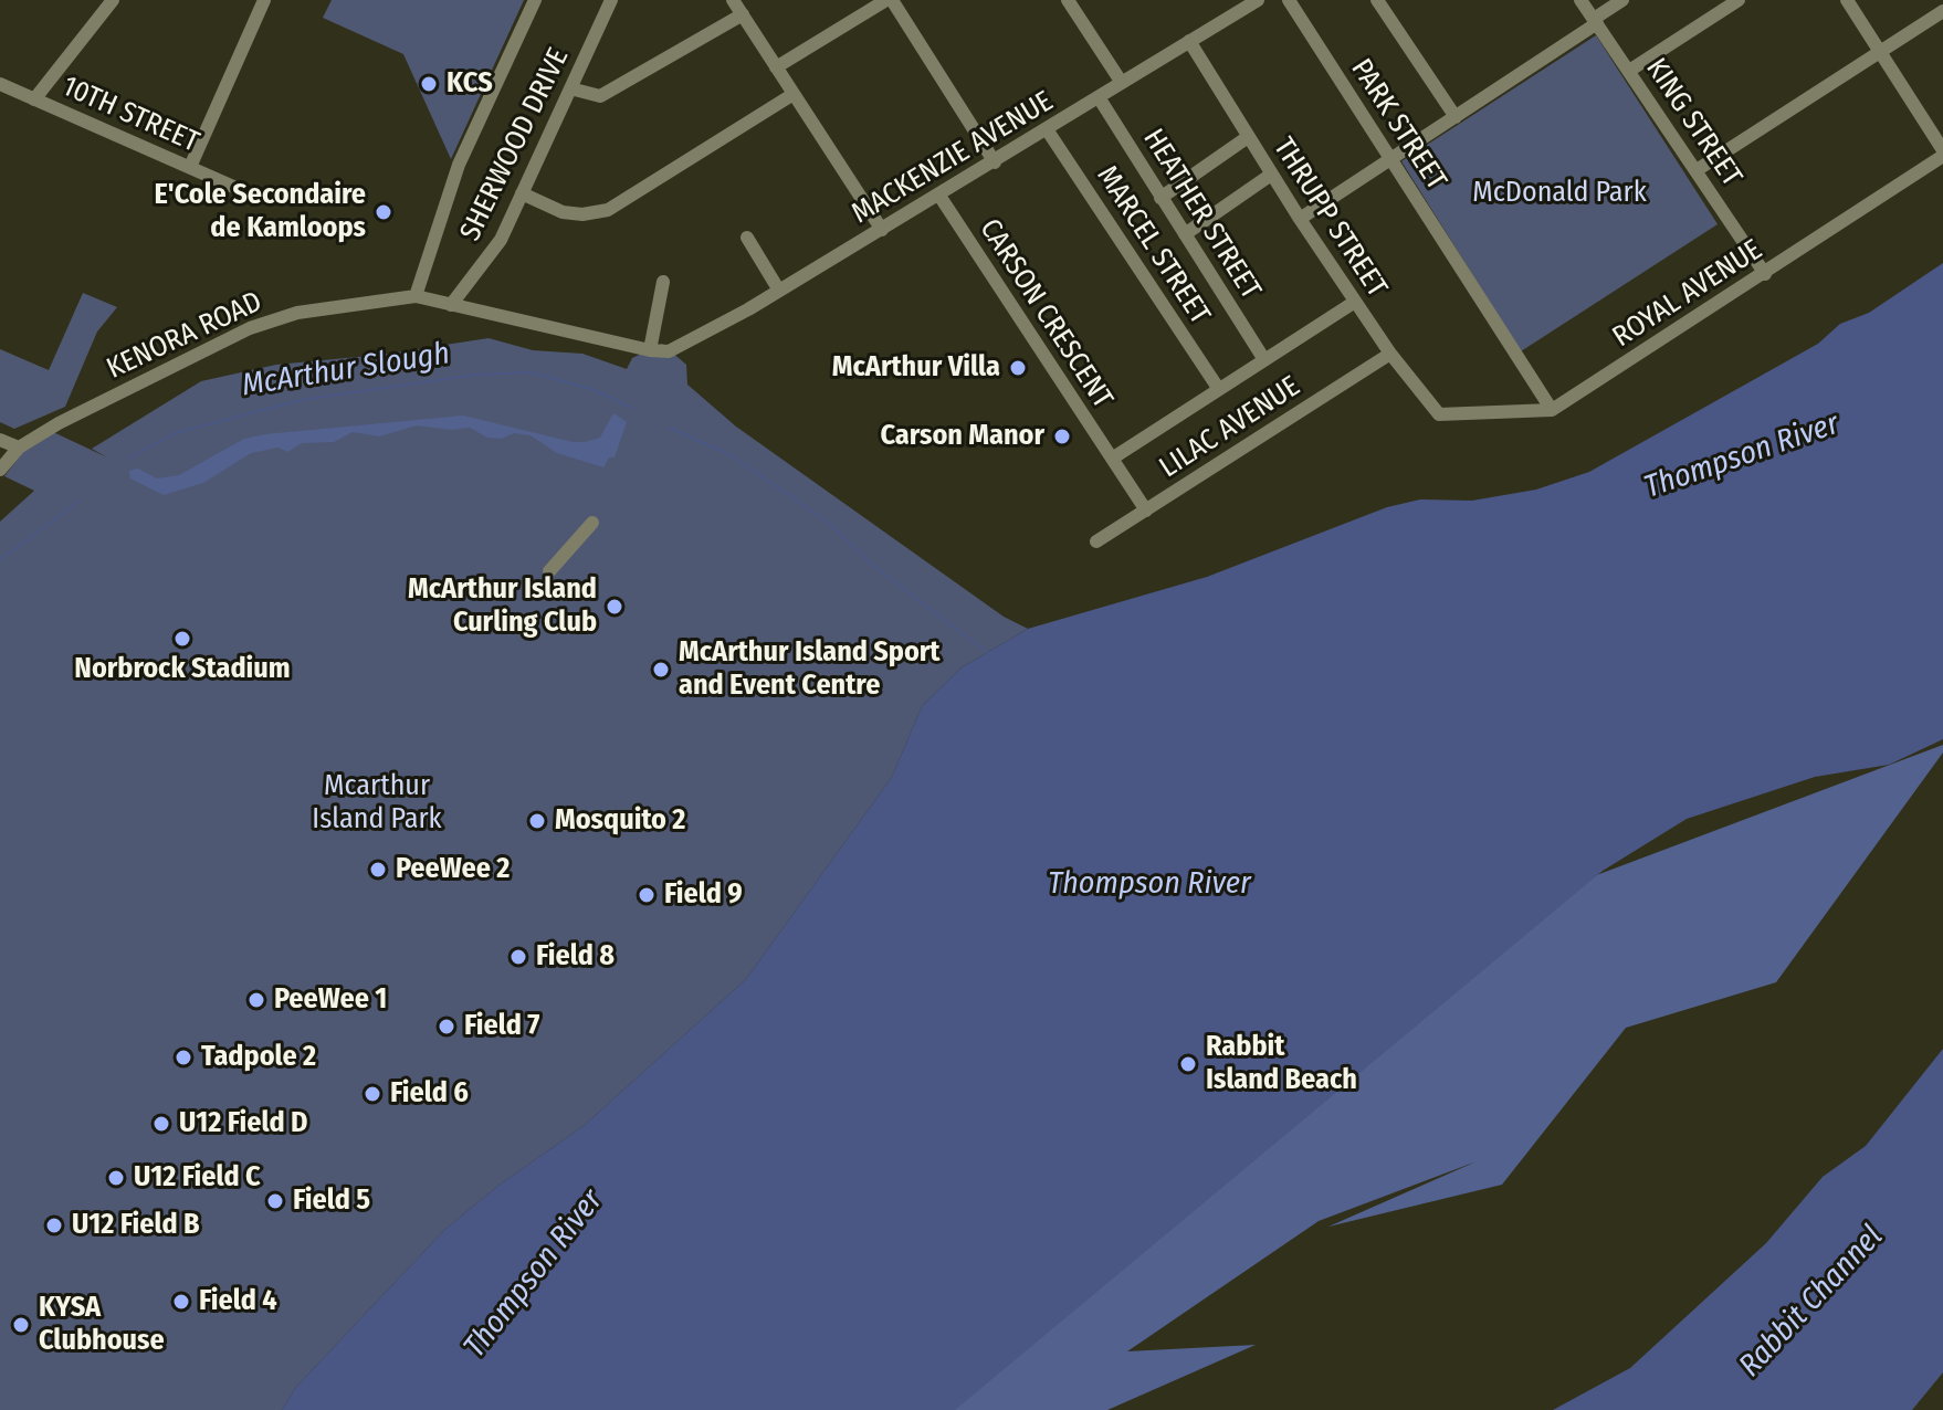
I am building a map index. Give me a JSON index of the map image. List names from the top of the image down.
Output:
{
  "streets": {
    "street": [
      "10TH STREET",
      "KING STREET",
      "PARK STREET",
      "SHERWOOD DRIVE",
      "MACKENZIE AVENUE",
      "HEATHER STREET",
      "THRUPP STREET",
      "MARCEL STREET",
      "ROYAL AVENUE",
      "CARSON CRESCENT",
      "KENORA ROAD",
      "LILAC AVENUE"
    ]
  },
  "crossings": [
    ["KING STREET", "ROYAL AVENUE"],
    ["PARK STREET", "THRUPP STREET"],
    ["PARK STREET", "ROYAL AVENUE"],
    ["SHERWOOD DRIVE", "KENORA ROAD"],
    ["MACKENZIE AVENUE", "HEATHER STREET"],
    ["MACKENZIE AVENUE", "THRUPP STREET"],
    ["MACKENZIE AVENUE", "MARCEL STREET"],
    ["MACKENZIE AVENUE", "CARSON CRESCENT"],
    ["MACKENZIE AVENUE", "KENORA ROAD"],
    ["THRUPP STREET", "ROYAL AVENUE"],
    ["THRUPP STREET", "LILAC AVENUE"],
    ["CARSON CRESCENT", "LILAC AVENUE"]
  ],
  "water": ["McArthur Slough", "Thompson River", "Rabbit Channel"],
  "parks": ["McDonald Park", "Mcarthur Island Park"],
  "places": [
    "KCS",
    "E'Cole Secondaire de Kamloops",
    "McArthur Villa",
    "Carson Manor",
    "McArthur Island Curling Club",
    "Norbrock Stadium",
    "McArthur Island Sport and Event Centre",
    "Mosquito 2",
    "PeeWee 2",
    "Field 9",
    "Field 8",
    "PeeWee 1",
    "Field 7",
    "Tadpole 2",
    "Rabbit Island Beach",
    "Field 6",
    "U12 Field D",
    "U12 Field C",
    "Field 5",
    "U12 Field B",
    "Field 4",
    "KYSA Clubhouse"
  ]
}
